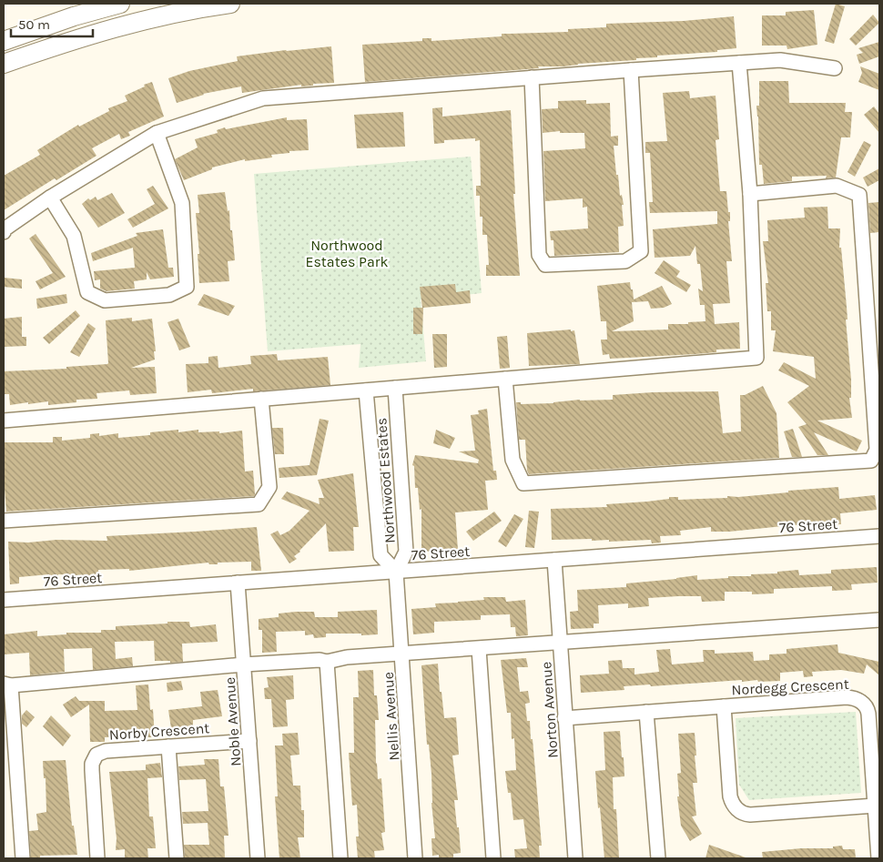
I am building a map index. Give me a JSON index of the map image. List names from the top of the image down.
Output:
{
  "streets": {
    "street": [
      "Northwood Estates",
      "76 Street",
      "Nordegg Crescent",
      "Norton Avenue",
      "Nellis Avenue",
      "Noble Avenue",
      "Norby Crescent"
    ]
  },
  "crossings": [
    ["Northwood Estates", "76 Street"],
    ["Northwood Estates", "Nellis Avenue"],
    ["76 Street", "Norton Avenue"],
    ["76 Street", "Nellis Avenue"],
    ["76 Street", "Noble Avenue"],
    ["Nordegg Crescent", "Norton Avenue"],
    ["Noble Avenue", "Norby Crescent"]
  ],
  "parks": ["Northwood Estates Park"],
  "scale_bar": "50 m"
}
